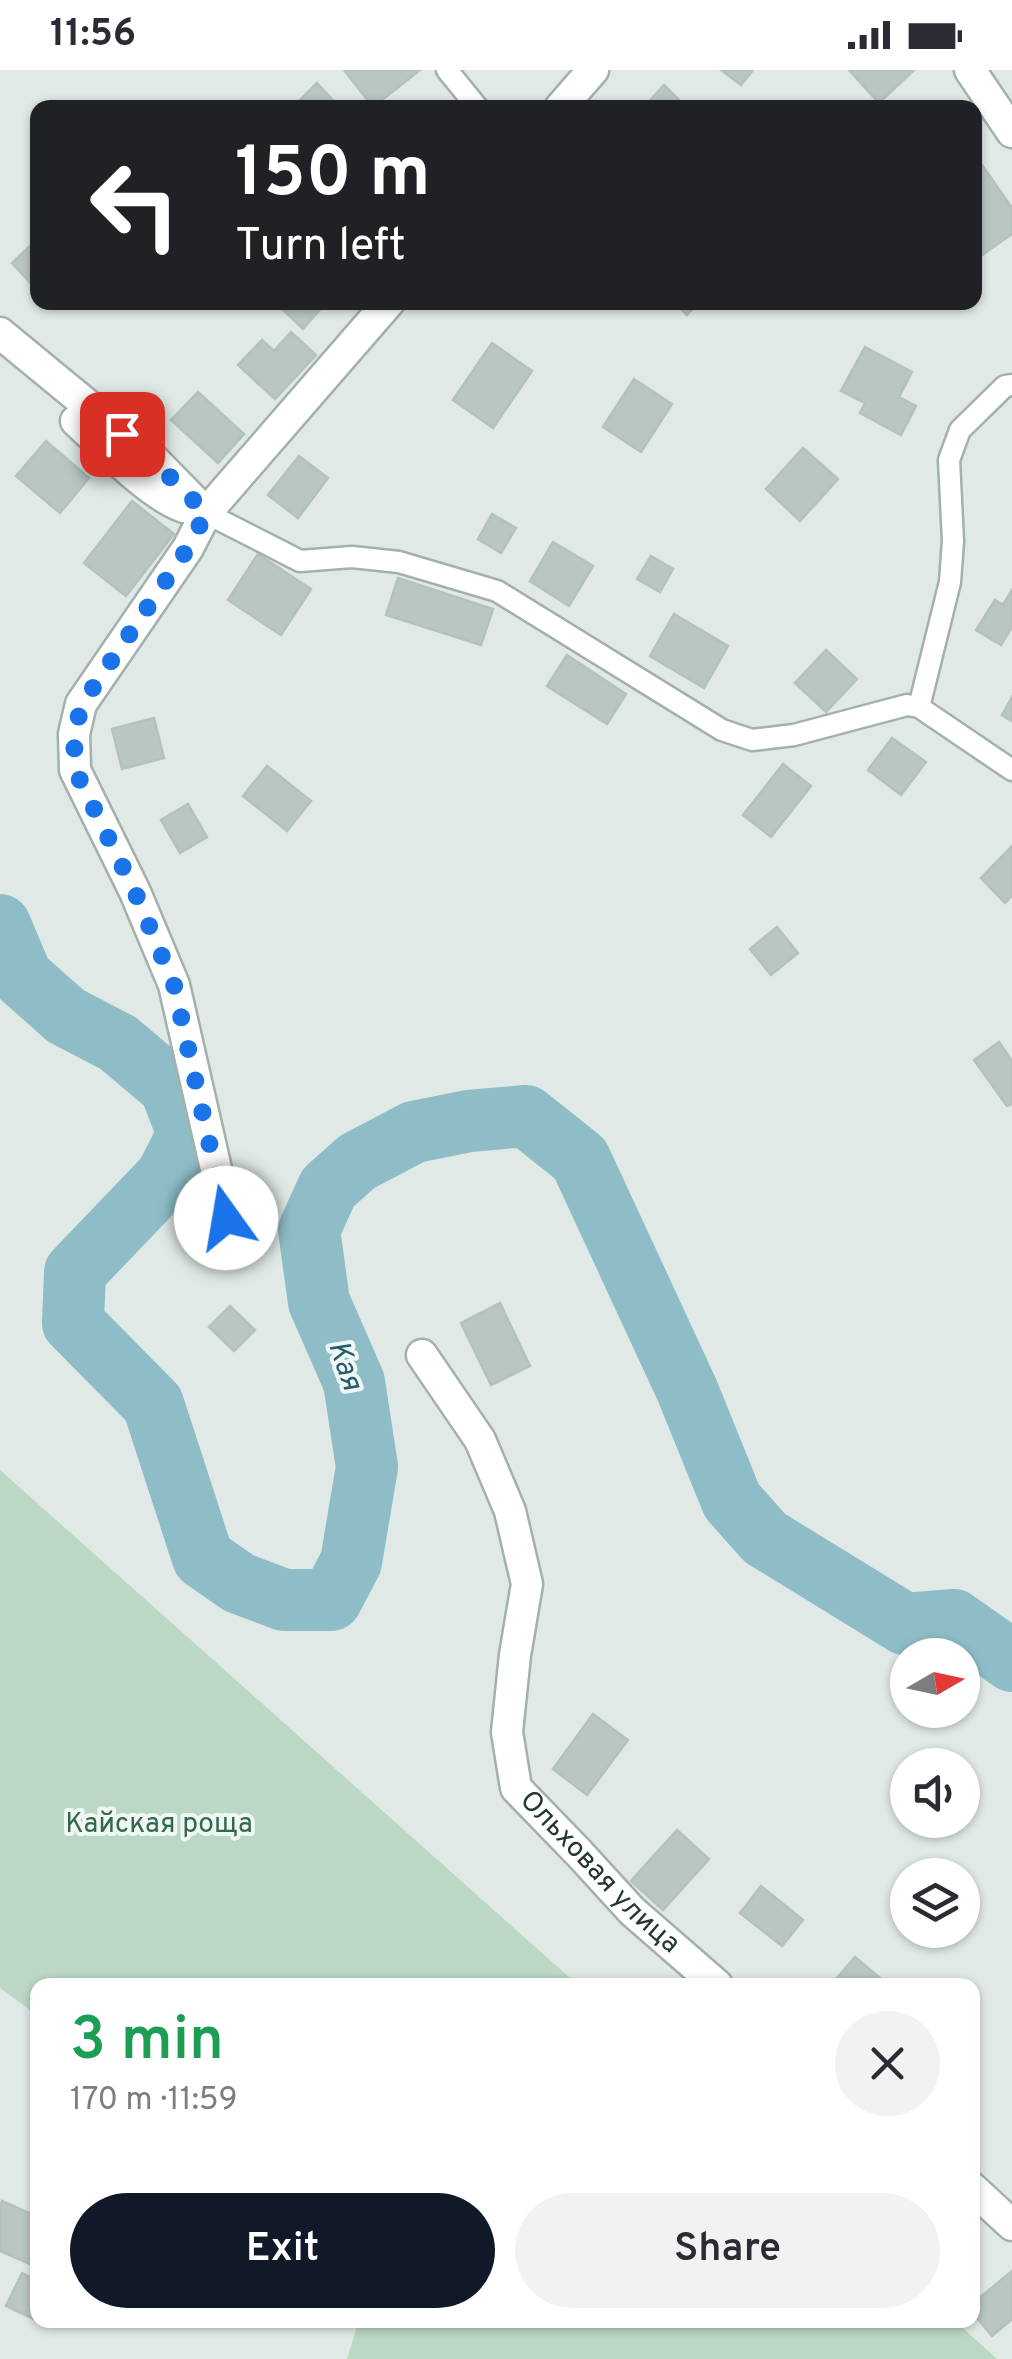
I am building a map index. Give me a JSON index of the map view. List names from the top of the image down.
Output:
{
  "streets": {
    "street": ["Ольховая улица"]
  },
  "water": ["Кая"],
  "parks": ["Кайская роща"],
  "north": "right",
  "page": {
    "status": "11:56",
    "turn": ["150 m", "Turn left"],
    "heading": ["3 min", "170 m · 11:59"],
    "buttons": ["Exit", "Share"]
  }
}
